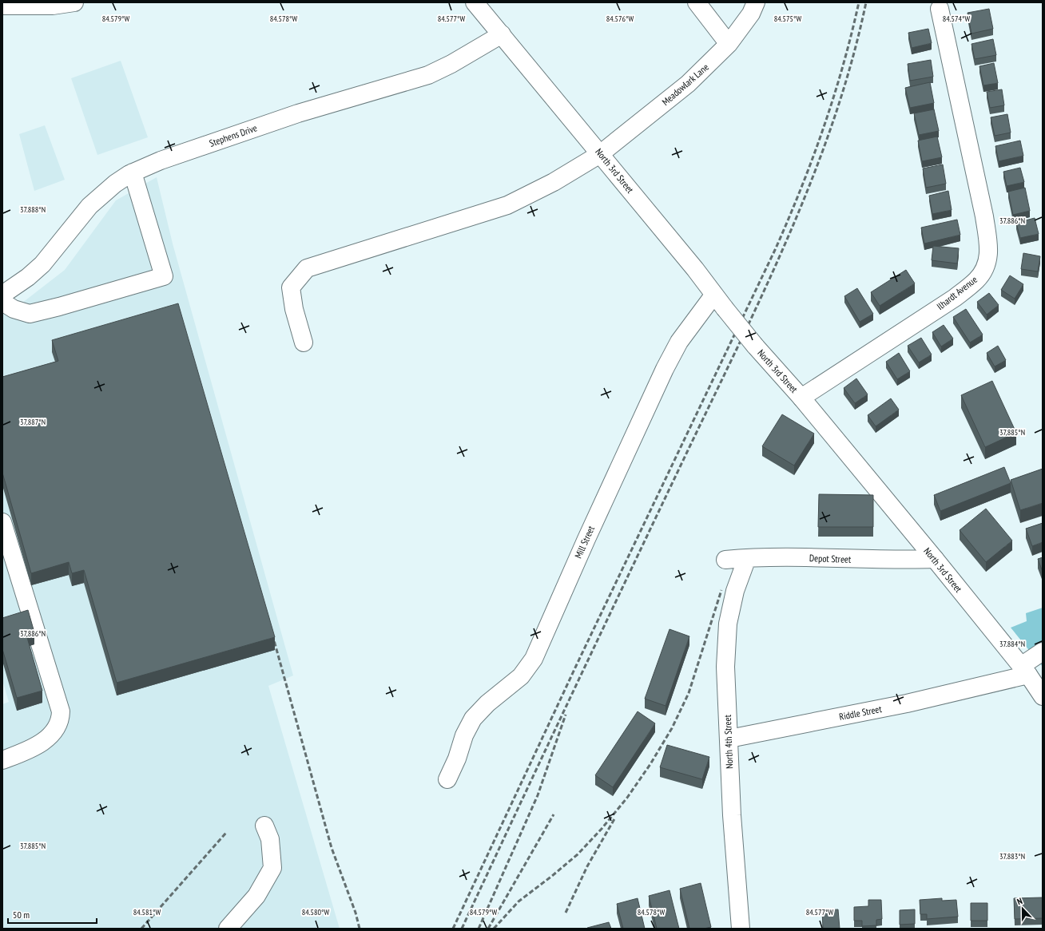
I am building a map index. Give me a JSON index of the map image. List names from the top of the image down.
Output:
{
  "streets": {
    "street": [
      "Meadowlark Lane",
      "Stephens Drive",
      "North 3rd Street",
      "Ilhardt Avenue",
      "Mill Street",
      "Depot Street",
      "Riddle Street",
      "North 4th Street"
    ]
  },
  "crossings": [
    ["Meadowlark Lane", "North 3rd Street"],
    ["Stephens Drive", "North 3rd Street"],
    ["North 3rd Street", "Ilhardt Avenue"],
    ["North 3rd Street", "Mill Street"],
    ["North 3rd Street", "Depot Street"],
    ["North 3rd Street", "Riddle Street"],
    ["Depot Street", "North 4th Street"],
    ["Riddle Street", "North 4th Street"]
  ],
  "scale_bar": "50 m",
  "north": "top",
  "coordinates": [
    "84.574°W",
    "84.579°W",
    "84.578°W",
    "84.577°W",
    "84.576°W",
    "84.575°W",
    "37.888°N",
    "37.886°N",
    "37.887°N",
    "37.885°N",
    "37.884°N",
    "37.883°N",
    "84.581°W",
    "84.580°W"
  ]
}
